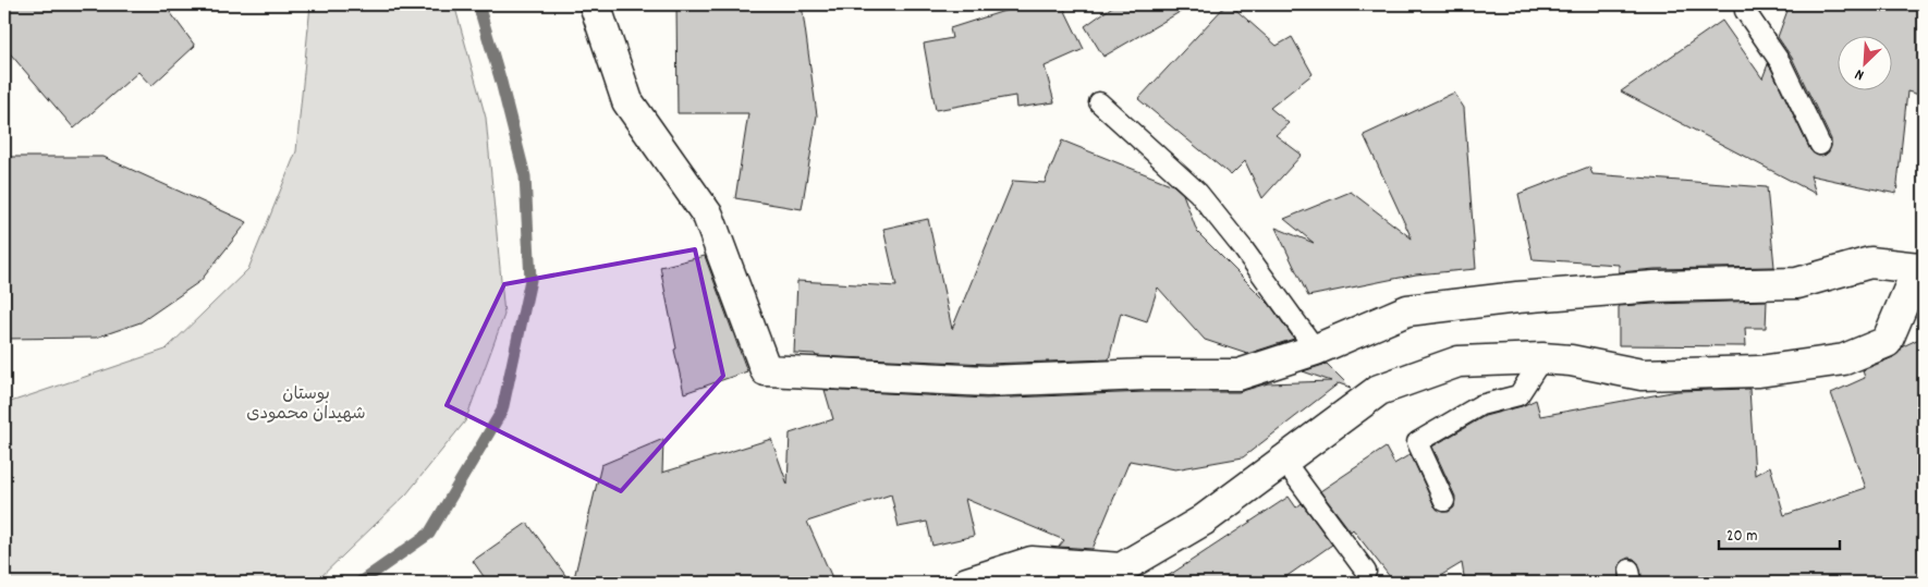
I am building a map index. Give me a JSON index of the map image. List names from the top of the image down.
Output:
{
  "parks": ["بوستان شهیدان محمودی"],
  "scale_bar": "20 m",
  "north": "bottom left"
}
